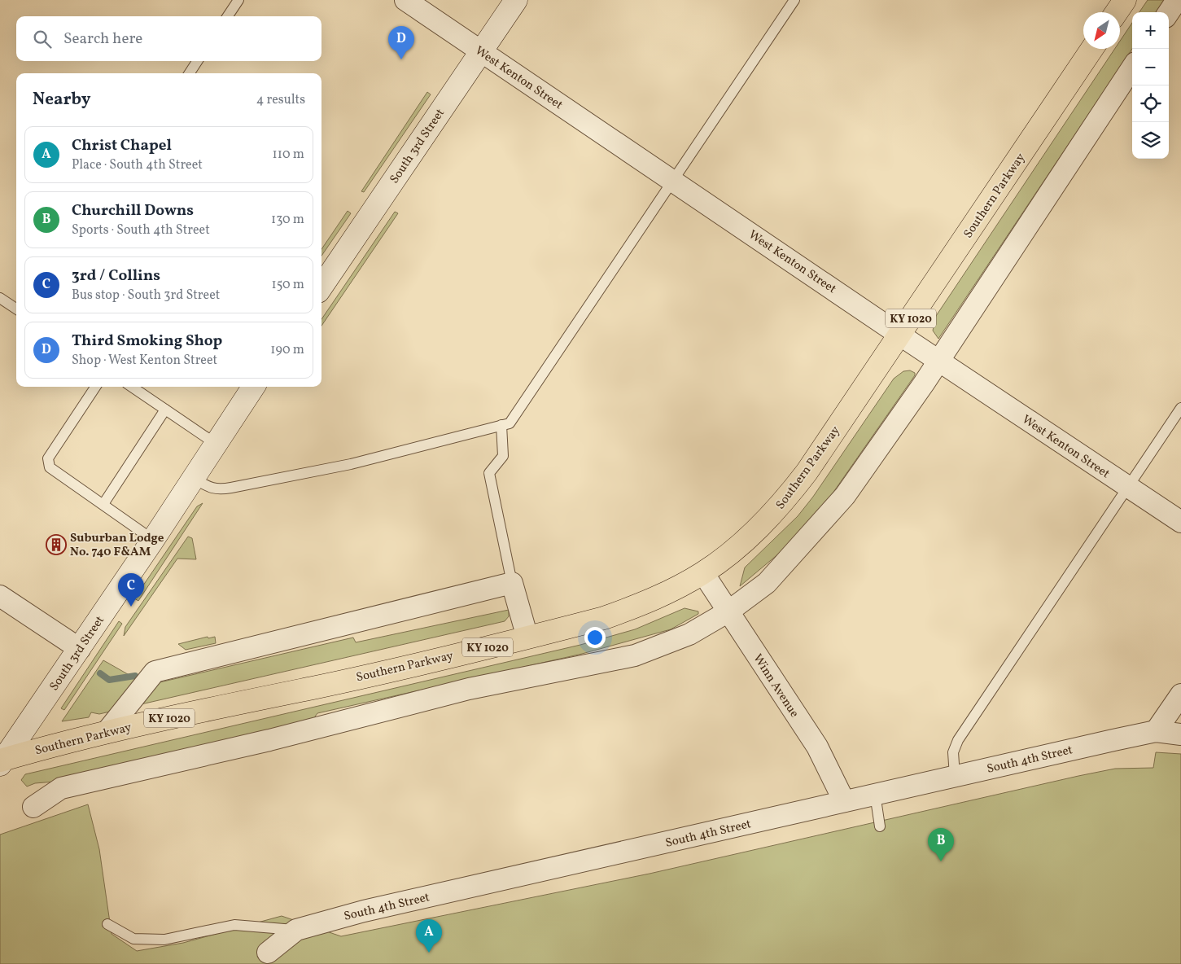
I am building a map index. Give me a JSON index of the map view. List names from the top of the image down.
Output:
{
  "streets": {
    "main road": ["South 3rd Street", "Southern Parkway", "KY 1020"],
    "street": ["West Kenton Street", "Winn Avenue", "South 4th Street"]
  },
  "crossings": [
    ["West Kenton Street", "South 3rd Street"],
    ["West Kenton Street", "Southern Parkway"],
    ["South 3rd Street", "Southern Parkway"],
    ["Southern Parkway", "Winn Avenue"],
    ["Winn Avenue", "South 4th Street"]
  ],
  "places": {
    "building": ["Suburban Lodge No. 740 F&AM"]
  },
  "north": "bottom left",
  "page": {
    "map_buttons": ["+", "−"],
    "search": "Search here",
    "pins": [
      "D",
      "C",
      "B",
      "A"
    ],
    "heading": ["Nearby", "4 results"],
    "list": [
      {
        "mark": "A",
        "name": "Christ Chapel",
        "note": "Place · South 4th Street",
        "value": "110 m"
      },
      {
        "mark": "B",
        "name": "Churchill Downs",
        "note": "Sports · South 4th Street",
        "value": "130 m"
      },
      {
        "mark": "C",
        "name": "3rd / Collins",
        "note": "Bus stop · South 3rd Street",
        "value": "150 m"
      },
      {
        "mark": "D",
        "name": "Third Smoking Shop",
        "note": "Shop · West Kenton Street",
        "value": "190 m"
      }
    ]
  }
}
